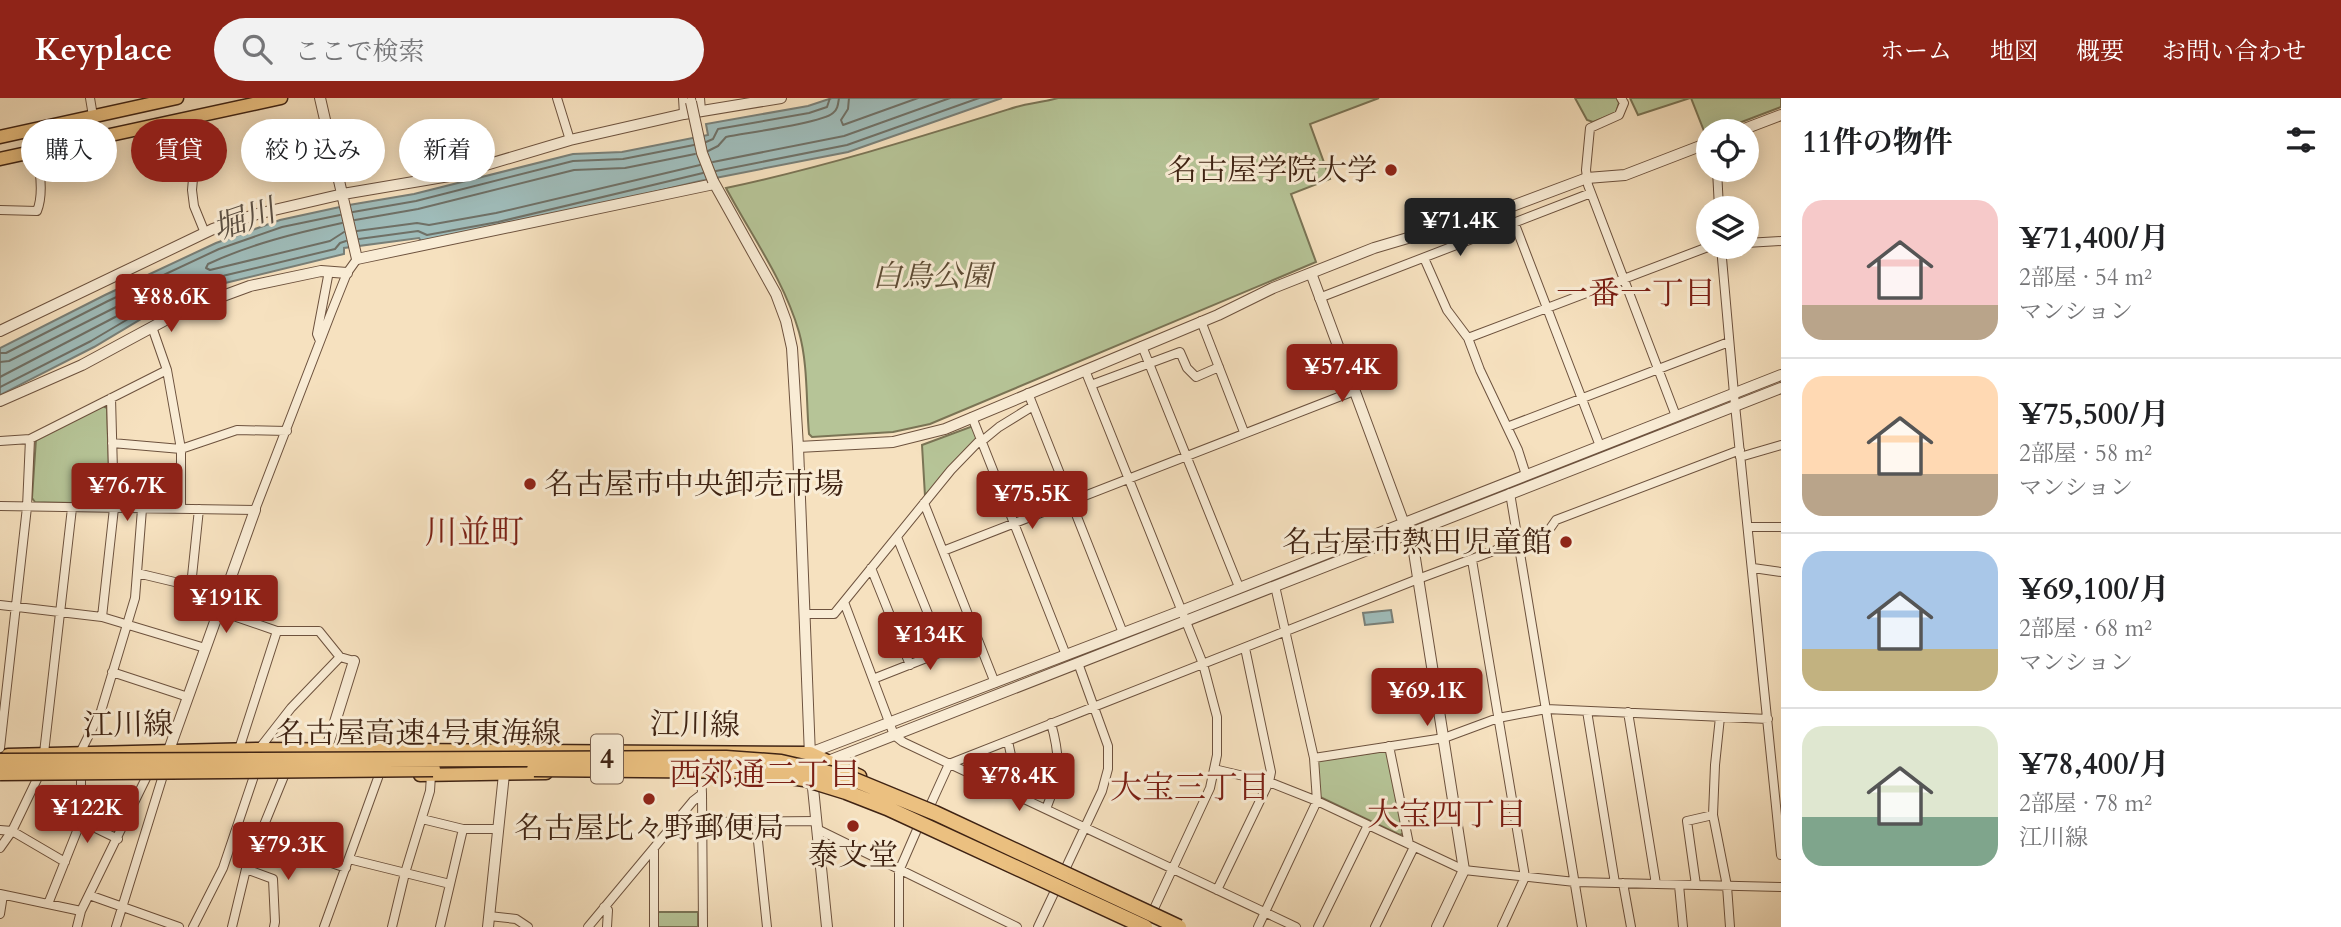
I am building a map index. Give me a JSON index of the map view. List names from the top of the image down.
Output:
{
  "streets": {
    "highway": ["名古屋高速4号東海線", "4"],
    "main road": ["江川線"]
  },
  "crossings": [
    ["江川線", "名古屋高速4号東海線"]
  ],
  "districts": [
    "一番一丁目",
    "川並町",
    "西郊通二丁目",
    "大宝三丁目",
    "大宝四丁目"
  ],
  "water": ["堀川"],
  "parks": ["白鳥公園"],
  "places": [
    "名古屋学院大学",
    "名古屋市中央卸売市場",
    "名古屋市熱田児童館",
    "名古屋比々野郵便局",
    "泰文堂"
  ],
  "page": {
    "header": "Keyplace",
    "search": "ここで検索",
    "nav": [
      "ホーム",
      "地図",
      "概要",
      "お問い合わせ"
    ],
    "heading": "11件の物件",
    "chip": [
      "購入",
      "賃貸",
      "絞り込み",
      "新着"
    ],
    "list": [
      {
        "name": "¥71,400/月",
        "note": "2部屋 · 54 m² · マンション"
      },
      {
        "name": "¥75,500/月",
        "note": "2部屋 · 58 m² · マンション"
      },
      {
        "name": "¥69,100/月",
        "note": "2部屋 · 68 m² · マンション"
      },
      {
        "name": "¥78,400/月",
        "note": "2部屋 · 78 m² · 江川線"
      }
    ],
    "price": [
      "¥71.4K",
      "¥88.6K",
      "¥57.4K",
      "¥76.7K",
      "¥75.5K",
      "¥191K",
      "¥134K",
      "¥69.1K",
      "¥78.4K",
      "¥122K",
      "¥79.3K"
    ]
  }
}
